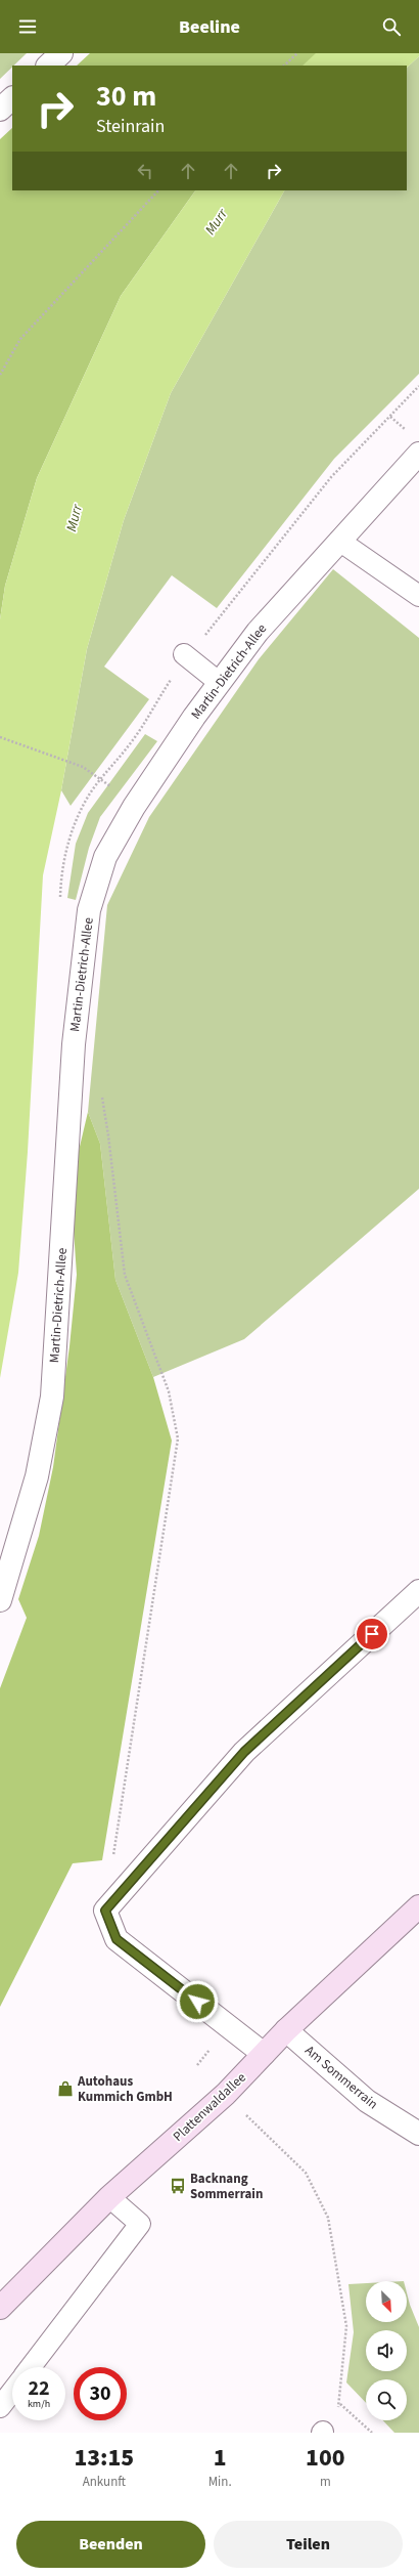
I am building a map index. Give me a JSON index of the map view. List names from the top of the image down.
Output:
{
  "streets": {
    "street": ["Martin-Dietrich-Allee", "Am Sommerrain", "Plattenwaldallee"]
  },
  "crossings": [
    ["Am Sommerrain", "Plattenwaldallee"]
  ],
  "water": ["Murr"],
  "places": {
    "shop": ["Autohaus Kummich GmbH"],
    "bus stop": ["Backnang Sommerrain"]
  },
  "north": "bottom right",
  "page": {
    "header": "Beeline",
    "turn": ["30 m", "Steinrain"],
    "speed": "22 km/h",
    "limit": "30",
    "eta": [
      "13:15",
      "Ankunft",
      "1",
      "Min.",
      "100",
      "m"
    ],
    "buttons": ["Beenden", "Teilen"]
  }
}
